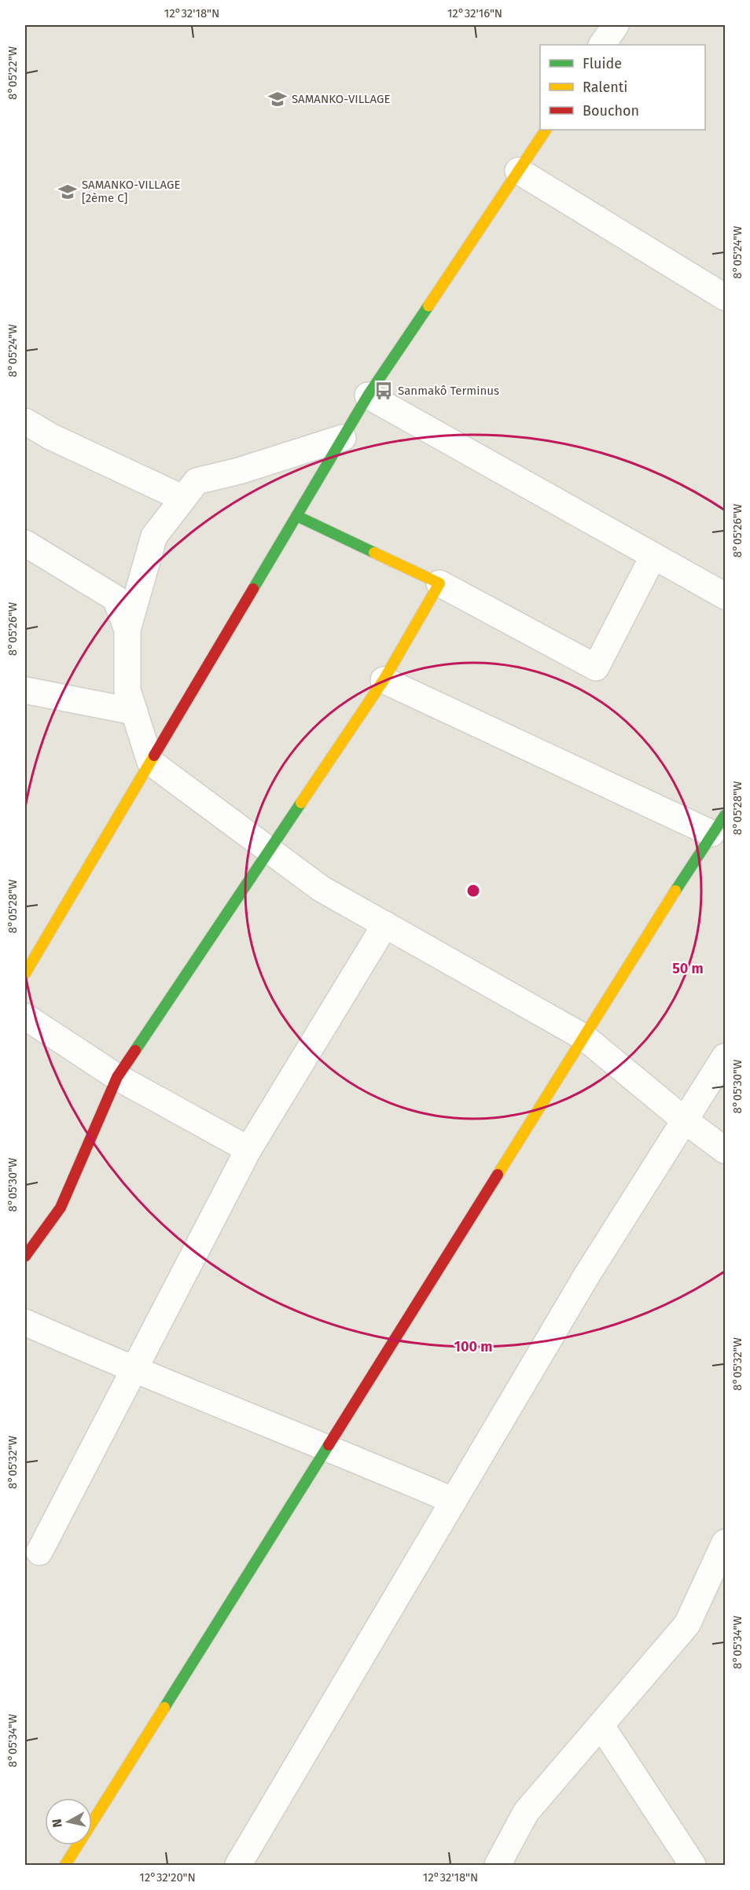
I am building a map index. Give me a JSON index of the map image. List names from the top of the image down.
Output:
{
  "places": {
    "school or university": ["SAMANKO-VILLAGE", "SAMANKO-VILLAGE [2ème C]"],
    "bus stop": ["Sanmakô Terminus"]
  },
  "legend": ["Fluide", "Ralenti", "Bouchon"],
  "north": "left",
  "coordinates": [
    "12°32'18\"N",
    "12°32'16\"N",
    "8°05'22\"W",
    "8°05'24\"W",
    "8°05'26\"W",
    "8°05'28\"W",
    "8°05'30\"W",
    "8°05'32\"W",
    "8°05'34\"W",
    "12°32'20\"N"
  ],
  "rings": ["50 m", "100 m"]
}
